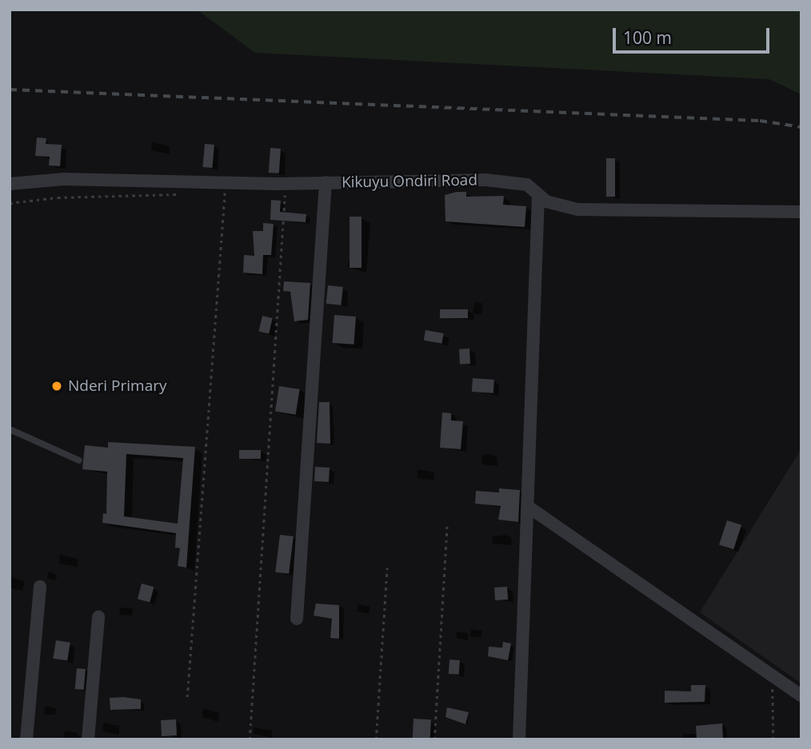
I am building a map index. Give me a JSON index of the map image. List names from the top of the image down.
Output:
{
  "streets": {
    "street": ["Kikuyu Ondiri Road"]
  },
  "places": ["Nderi Primary"],
  "scale_bar": "100 m"
}
